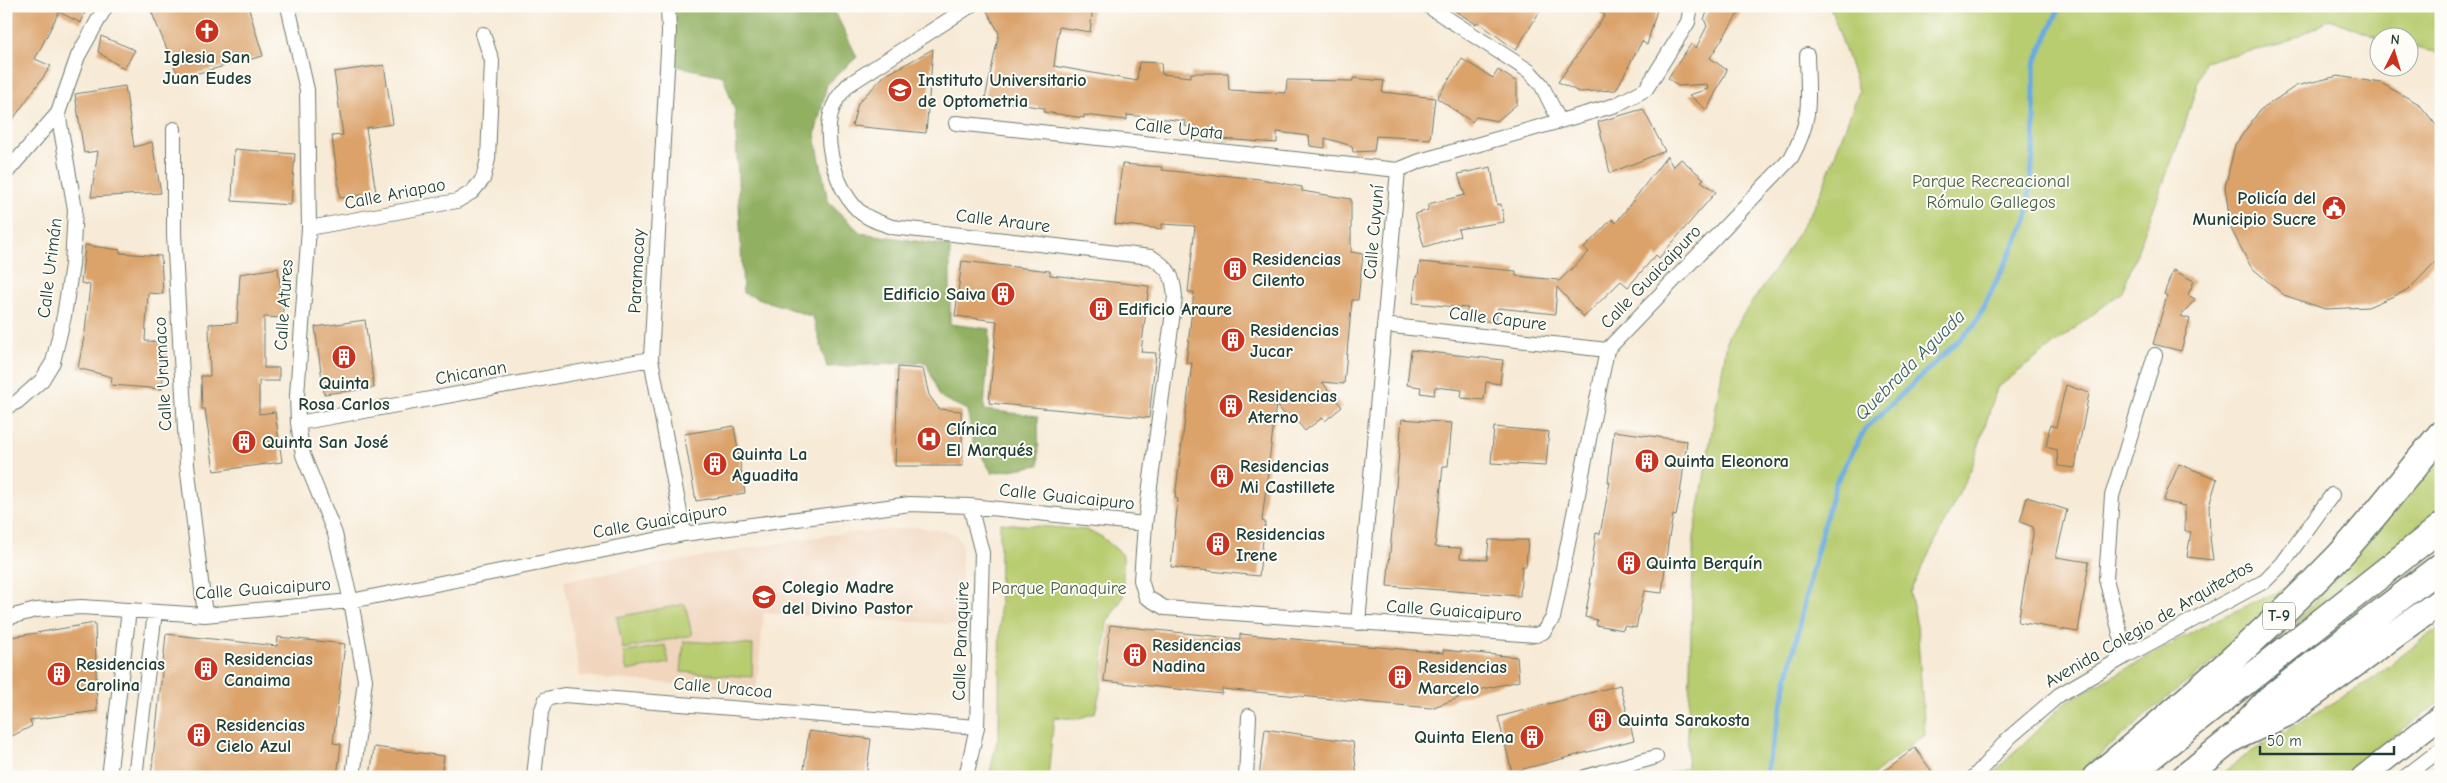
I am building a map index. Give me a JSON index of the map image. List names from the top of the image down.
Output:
{
  "streets": {
    "highway": ["T-9"],
    "street": [
      "Calle Upata",
      "Calle Ariapao",
      "Calle Araure",
      "Calle Cuyuní",
      "Calle Urimán",
      "Paramacay",
      "Calle Guaicaipuro",
      "Calle Atures",
      "Calle Capure",
      "Chicanan",
      "Calle Urumaco",
      "Avenida Colegio de Arquitectos",
      "Calle Panaquire",
      "Calle Uracoa"
    ]
  },
  "crossings": [
    ["Calle Upata", "Calle Cuyuní"],
    ["Calle Ariapao", "Calle Atures"],
    ["Calle Araure", "Calle Guaicaipuro"],
    ["Calle Cuyuní", "Calle Guaicaipuro"],
    ["Calle Cuyuní", "Calle Capure"],
    ["Paramacay", "Calle Guaicaipuro"],
    ["Paramacay", "Chicanan"],
    ["Calle Guaicaipuro", "Calle Atures"],
    ["Calle Guaicaipuro", "Calle Capure"],
    ["Calle Guaicaipuro", "Calle Urumaco"],
    ["Calle Guaicaipuro", "Calle Panaquire"],
    ["Calle Atures", "Chicanan"],
    ["Calle Panaquire", "Calle Uracoa"]
  ],
  "water": ["Quebrada Aguada"],
  "parks": ["Parque Recreacional Rómulo Gallegos", "Parque Panaquire"],
  "places": {
    "church": ["Iglesia San Juan Eudes"],
    "school or university": ["Instituto Universitario de Optometria", "Colegio Madre del Divino Pastor"],
    "public building": ["Policía del Municipio Sucre"],
    "building": [
      "Residencias Cilento",
      "Edificio Saiva",
      "Edificio Araure",
      "Residencias Jucar",
      "Quinta Rosa Carlos",
      "Residencias Aterno",
      "Quinta San José",
      "Quinta Eleonora",
      "Quinta La Aguadita",
      "Residencias Mi Castillete",
      "Residencias Irene",
      "Quinta Berquín",
      "Residencias Nadina",
      "Residencias Canaima",
      "Residencias Carolina",
      "Residencias Marcelo",
      "Quinta Sarakosta",
      "Residencias Cielo Azul",
      "Quinta Elena"
    ],
    "hospital": ["Clínica El Marqués"]
  },
  "scale_bar": "50 m",
  "north": "top"
}
